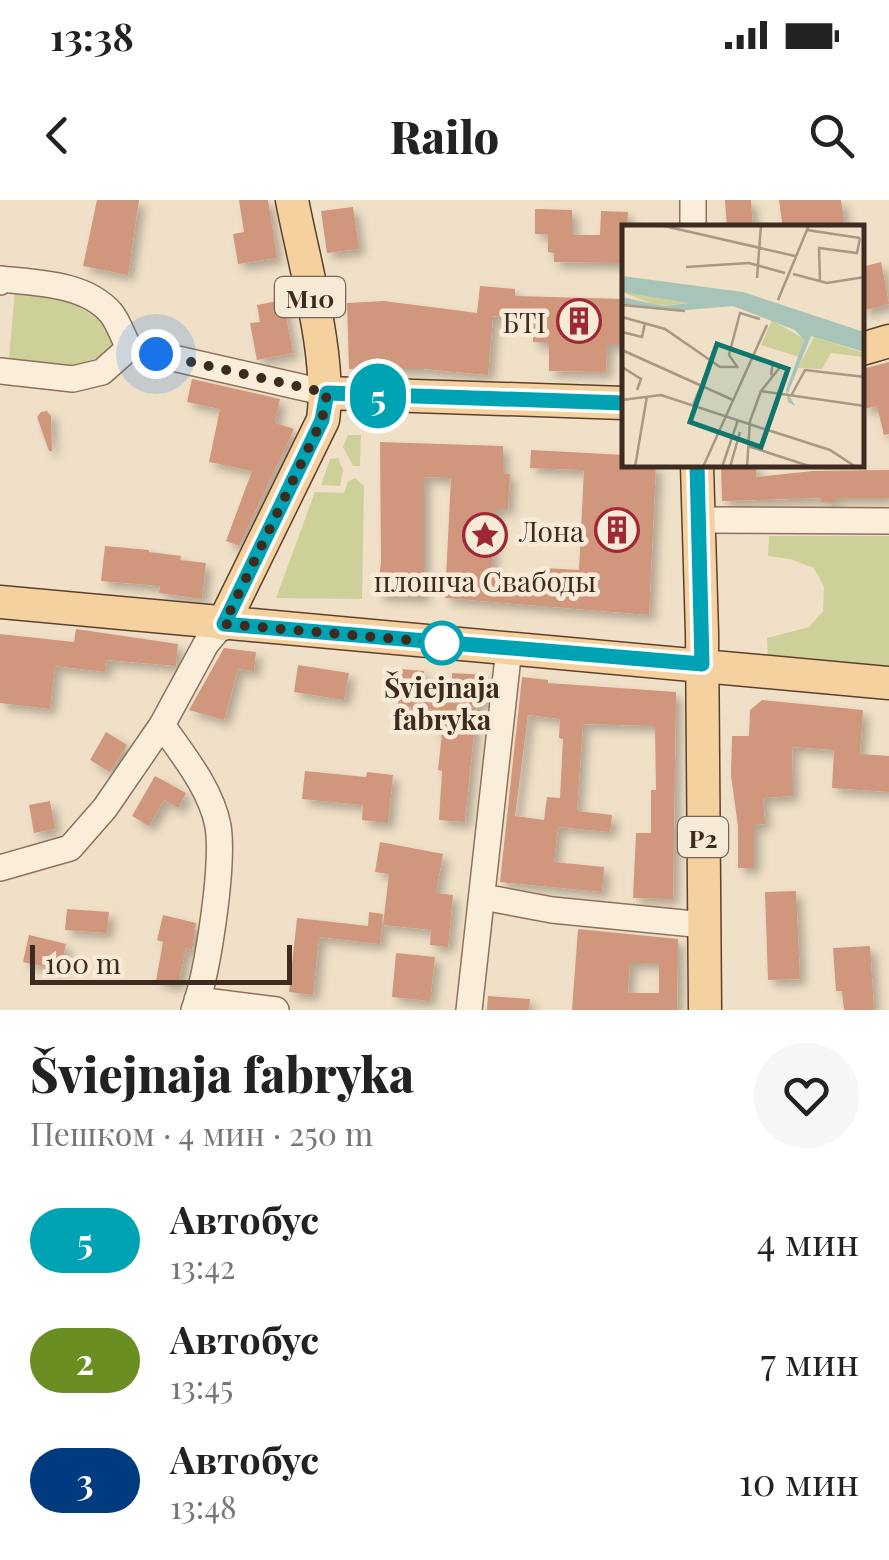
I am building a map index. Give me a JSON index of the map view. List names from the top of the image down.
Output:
{
  "streets": {
    "main road": ["М10", "Р2"]
  },
  "places": {
    "building": ["БТІ", "Лона"],
    "place": ["плошча Свабоды"],
    "other": ["Šviejnaja fabryka"]
  },
  "lines": ["bus line 5"],
  "scale_bar": "100 m",
  "page": {
    "status": "13:38",
    "header": "Railo",
    "on_map": "5",
    "scale": "100 m",
    "heading": ["Šviejnaja fabryka", "Пешком · 4 мин · 250 m"],
    "list": [
      {
        "mark": "5",
        "name": "Автобус",
        "note": "13:42",
        "value": "4 мин"
      },
      {
        "mark": "2",
        "name": "Автобус",
        "note": "13:45",
        "value": "7 мин"
      },
      {
        "mark": "3",
        "name": "Автобус",
        "note": "13:48",
        "value": "10 мин"
      }
    ]
  }
}
